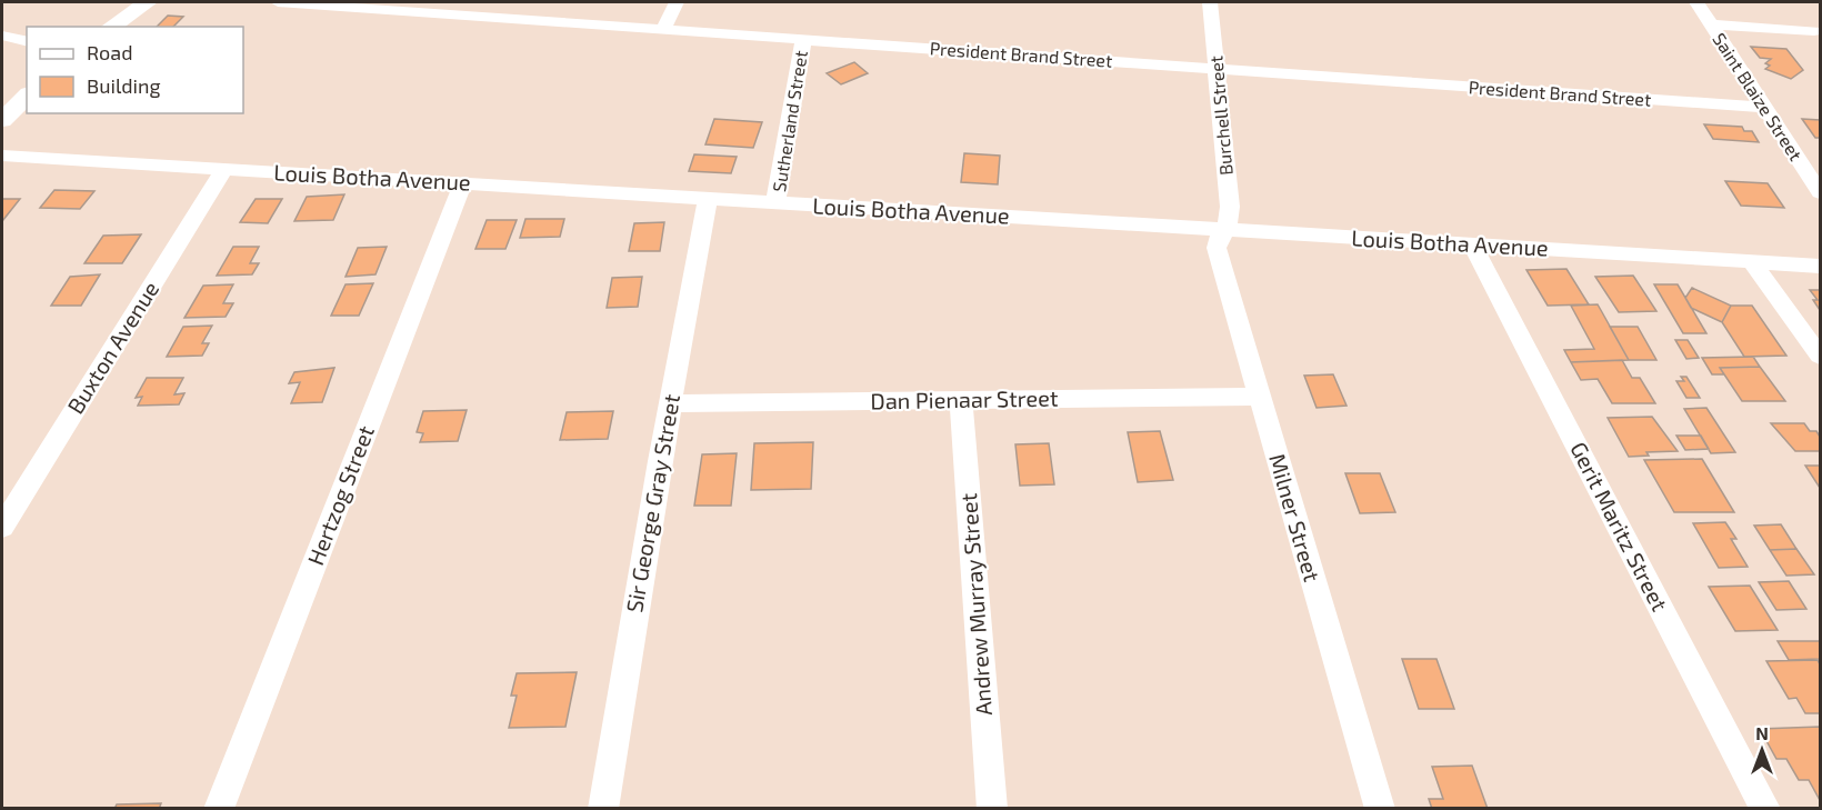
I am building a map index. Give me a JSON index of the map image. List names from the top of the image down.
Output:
{
  "streets": {
    "street": [
      "President Brand Street",
      "Saint Blaize Street",
      "Burchell Street",
      "Sutherland Street",
      "Louis Botha Avenue",
      "Buxton Avenue",
      "Dan Pienaar Street",
      "Hertzog Street",
      "Sir George Gray Street",
      "Milner Street",
      "Gerit Maritz Street",
      "Andrew Murray Street"
    ]
  },
  "crossings": [
    ["President Brand Street", "Saint Blaize Street"],
    ["President Brand Street", "Burchell Street"],
    ["President Brand Street", "Sutherland Street"],
    ["Burchell Street", "Louis Botha Avenue"],
    ["Burchell Street", "Milner Street"],
    ["Sutherland Street", "Louis Botha Avenue"],
    ["Louis Botha Avenue", "Buxton Avenue"],
    ["Louis Botha Avenue", "Hertzog Street"],
    ["Louis Botha Avenue", "Sir George Gray Street"],
    ["Louis Botha Avenue", "Milner Street"],
    ["Louis Botha Avenue", "Gerit Maritz Street"],
    ["Dan Pienaar Street", "Sir George Gray Street"],
    ["Dan Pienaar Street", "Milner Street"],
    ["Dan Pienaar Street", "Andrew Murray Street"]
  ],
  "legend": ["Road", "Building"],
  "north": "top"
}
